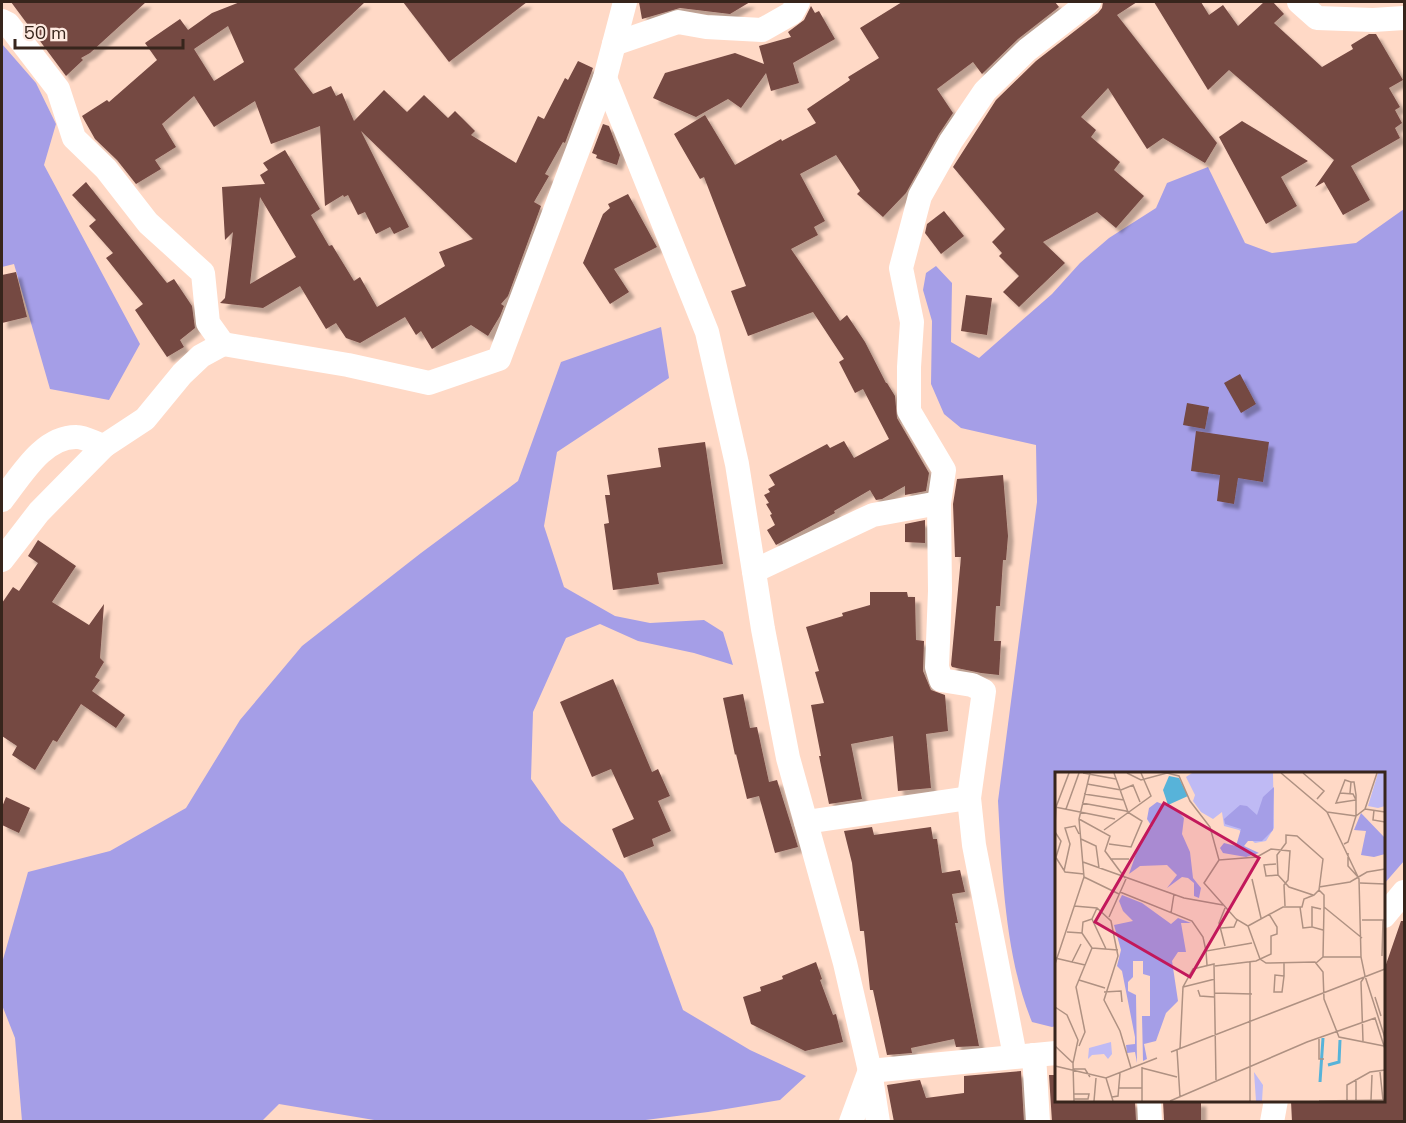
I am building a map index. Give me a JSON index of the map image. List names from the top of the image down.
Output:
{
  "scale_bar": "50 m"
}
